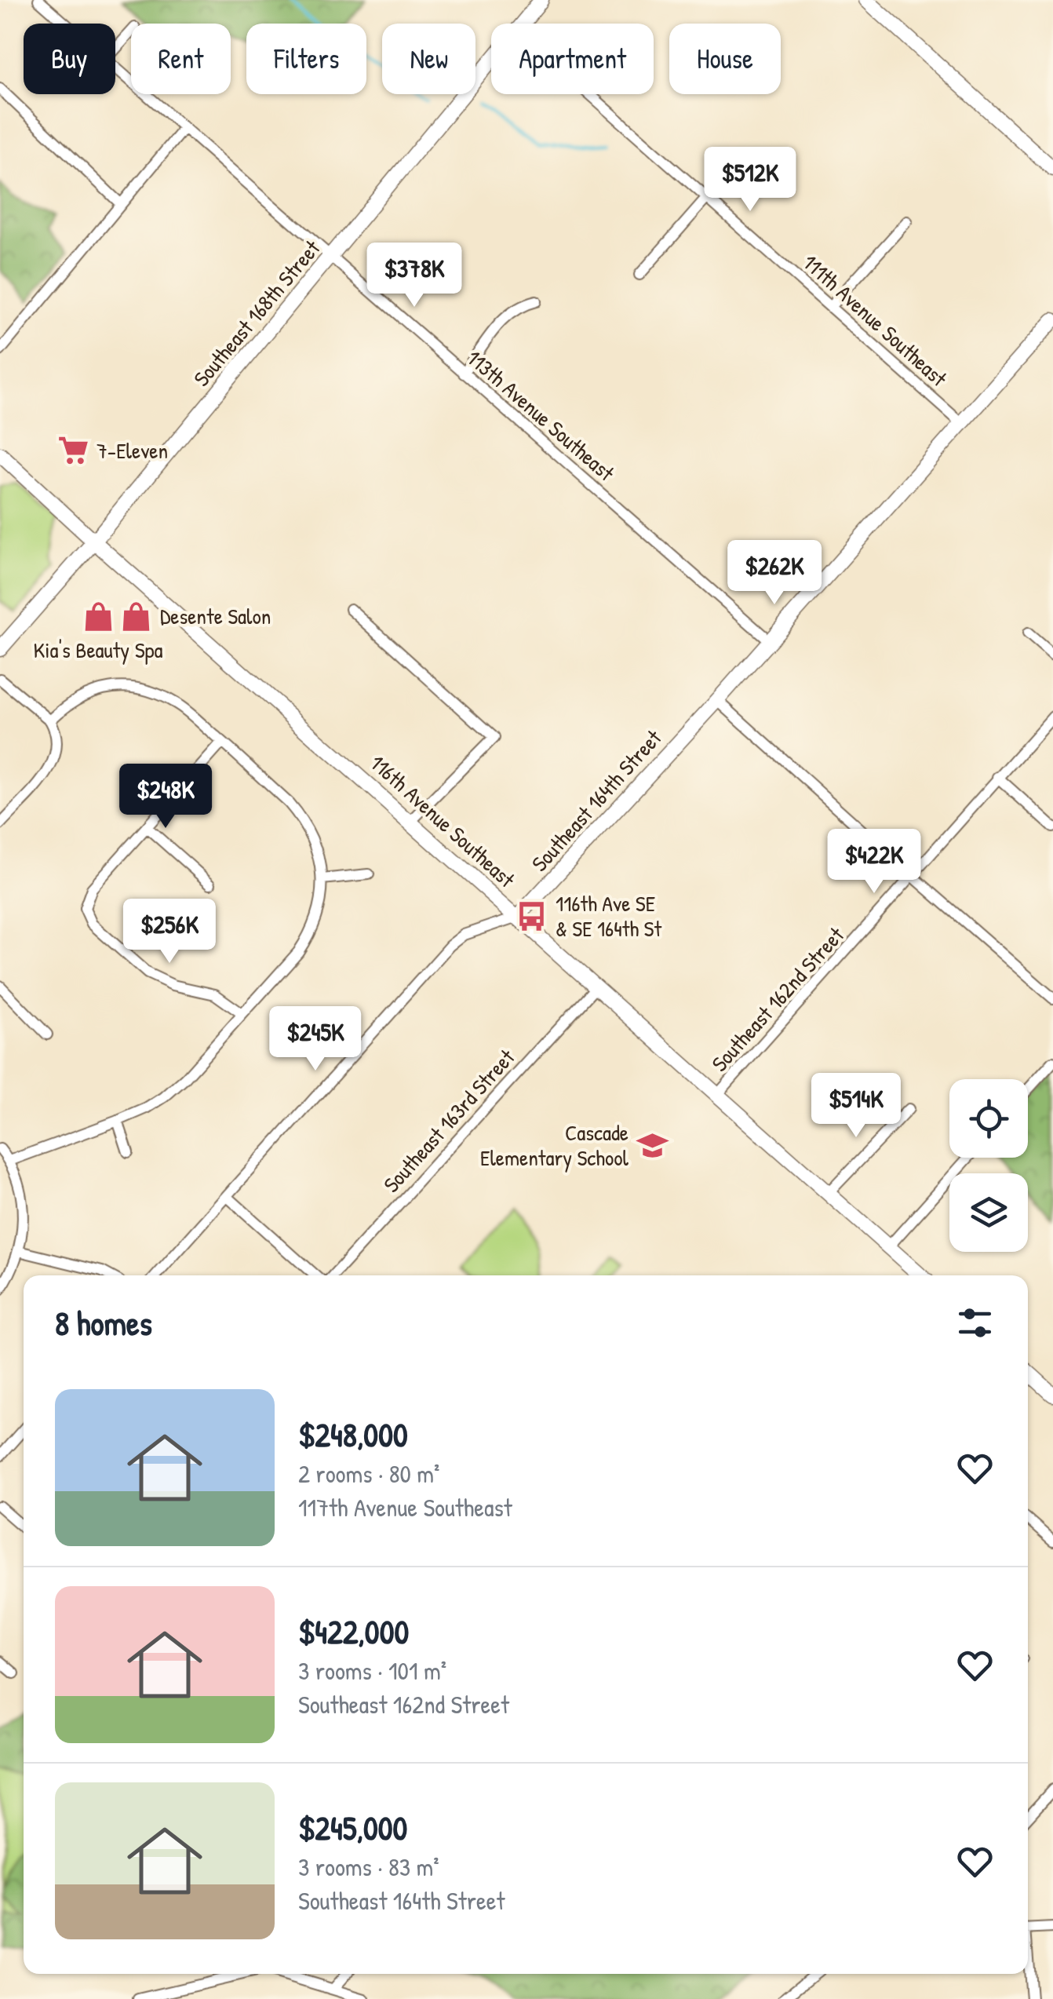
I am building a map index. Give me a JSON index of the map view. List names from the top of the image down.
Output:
{
  "streets": {
    "street": [
      "Southeast 168th Street",
      "111th Avenue Southeast",
      "113th Avenue Southeast",
      "Southeast 164th Street",
      "116th Avenue Southeast",
      "Southeast 162nd Street",
      "Southeast 163rd Street"
    ]
  },
  "crossings": [
    ["Southeast 168th Street", "113th Avenue Southeast"],
    ["Southeast 168th Street", "116th Avenue Southeast"],
    ["111th Avenue Southeast", "Southeast 164th Street"],
    ["113th Avenue Southeast", "Southeast 164th Street"],
    ["Southeast 164th Street", "116th Avenue Southeast"],
    ["116th Avenue Southeast", "Southeast 162nd Street"],
    ["116th Avenue Southeast", "Southeast 163rd Street"]
  ],
  "places": {
    "supermarket": ["7-Eleven"],
    "shop": ["Kia's Beauty Spa", "Desente Salon"],
    "bus stop": ["116th Ave SE & SE 164th St"],
    "school or university": ["Cascade Elementary School"]
  },
  "page": {
    "chip": [
      "Buy",
      "Rent",
      "Filters",
      "New",
      "Apartment",
      "House"
    ],
    "price": [
      "$512K",
      "$378K",
      "$262K",
      "$248K",
      "$422K",
      "$256K",
      "$245K",
      "$514K"
    ],
    "heading": "8 homes",
    "list": [
      {
        "name": "$248,000",
        "note": "2 rooms · 80 m² · 117th Avenue Southeast"
      },
      {
        "name": "$422,000",
        "note": "3 rooms · 101 m² · Southeast 162nd Street"
      },
      {
        "name": "$245,000",
        "note": "3 rooms · 83 m² · Southeast 164th Street"
      }
    ]
  }
}
